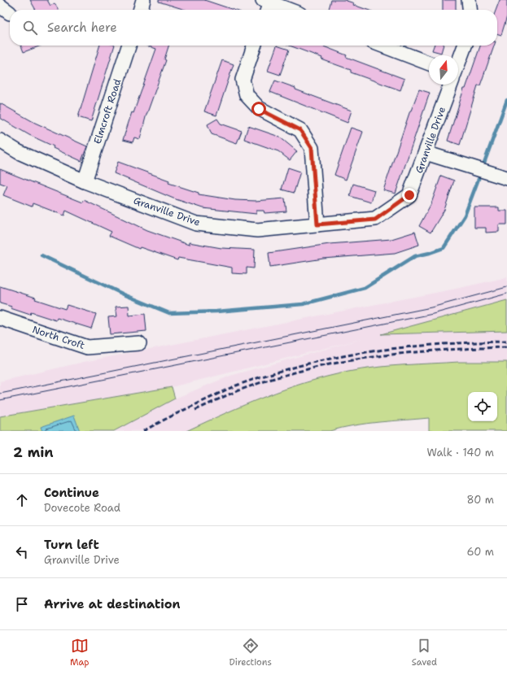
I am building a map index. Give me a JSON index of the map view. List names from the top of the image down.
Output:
{
  "streets": {
    "street": ["Elmcroft Road", "Granville Drive", "North Croft"]
  },
  "crossings": [
    ["Elmcroft Road", "Granville Drive"]
  ],
  "north": "top",
  "page": {
    "search": "Search here",
    "heading": ["2 min", "Walk · 140 m"],
    "list": [
      ["Continue", "Dovecote Road", "80 m"],
      ["Turn left", "Granville Drive", "60 m"],
      "Arrive at destination"
    ],
    "nav": ["Map", "Directions", "Saved"]
  }
}
